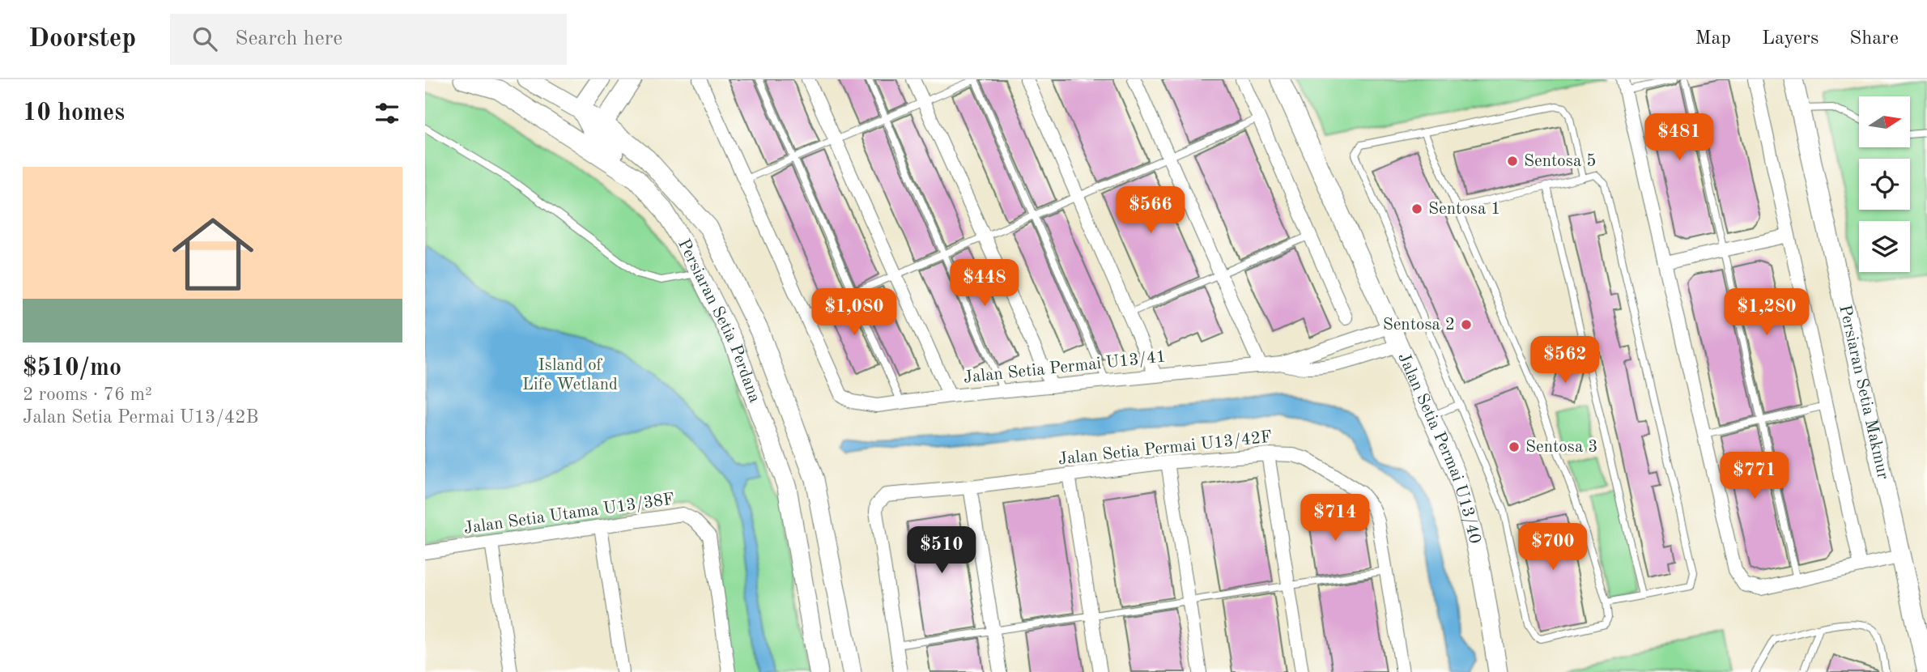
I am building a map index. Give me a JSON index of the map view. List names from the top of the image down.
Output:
{
  "streets": {
    "main road": ["Persiaran Setia Perdana", "Persiaran Setia Makmur", "Jalan Setia Permai U13/40"],
    "street": ["Jalan Setia Permai U13/41", "Jalan Setia Permai U13/42F", "Jalan Setia Utama U13/38F"]
  },
  "crossings": [
    ["Jalan Setia Permai U13/41", "Jalan Setia Permai U13/40"]
  ],
  "parks": ["Island of Life Wetland"],
  "places": [
    "Sentosa 5",
    "Sentosa 1",
    "Sentosa 2",
    "Sentosa 3"
  ],
  "north": "right",
  "page": {
    "header": "Doorstep",
    "search": "Search here",
    "nav": ["Map", "Layers", "Share"],
    "heading": "10 homes",
    "price": [
      "$481",
      "$566",
      "$448",
      "$1,080",
      "$1,280",
      "$562",
      "$771",
      "$714",
      "$700",
      "$510"
    ],
    "list": [
      {
        "name": "$510/mo",
        "note": "2 rooms · 76 m² · Jalan Setia Permai U13/42B"
      }
    ]
  }
}
